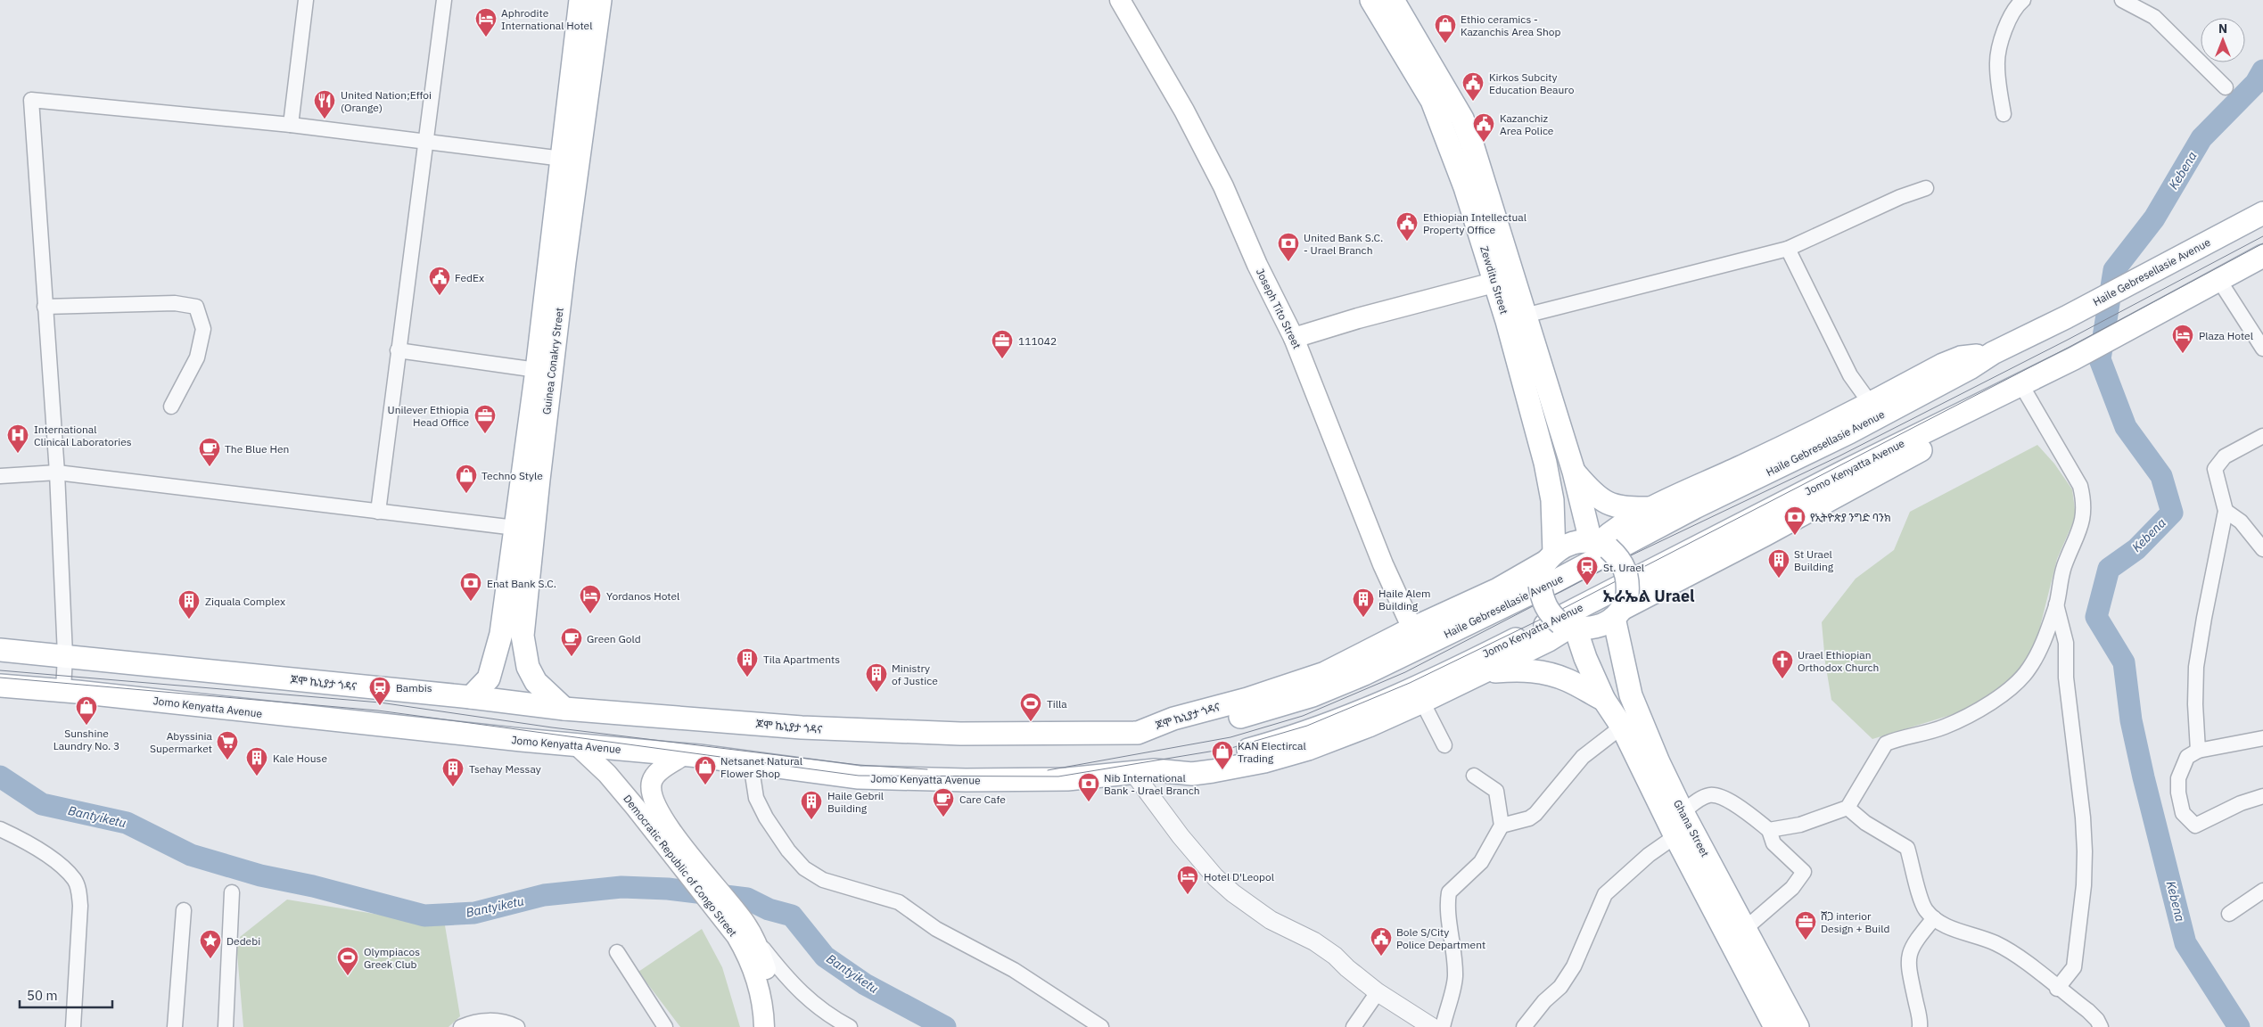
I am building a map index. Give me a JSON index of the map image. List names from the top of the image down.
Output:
{
  "streets": {
    "main road": [
      "Haile Gebresellasie Avenue",
      "Zewditu Street",
      "Joseph Tito Street",
      "Guinea Conakry Street",
      "Jomo Kenyatta Avenue",
      "ጆሞ ኬኒያታ ጎዳና",
      "Ghana Street",
      "Democratic Republic of Congo Street"
    ]
  },
  "crossings": [
    ["Haile Gebresellasie Avenue", "Zewditu Street"],
    ["Haile Gebresellasie Avenue", "ጆሞ ኬኒያታ ጎዳና"],
    ["Haile Gebresellasie Avenue", "Ghana Street"],
    ["Zewditu Street", "ጆሞ ኬኒያታ ጎዳና"],
    ["Zewditu Street", "Ghana Street"],
    ["Joseph Tito Street", "ጆሞ ኬኒያታ ጎዳና"],
    ["Guinea Conakry Street", "ጆሞ ኬኒያታ ጎዳና"],
    ["Jomo Kenyatta Avenue", "Democratic Republic of Congo Street"],
    ["ጆሞ ኬኒያታ ጎዳና", "Ghana Street"]
  ],
  "districts": ["ኡራኤል Urael"],
  "water": ["Kebena", "Bantyiketu"],
  "places": {
    "hotel": [
      "Aphrodite International Hotel",
      "Plaza Hotel",
      "Yordanos Hotel",
      "Hotel D'Leopol"
    ],
    "shop": [
      "Ethio ceramics - Kazanchis Area Shop",
      "Techno Style",
      "Sunshine Laundry No. 3",
      "KAN Electircal Trading",
      "Netsanet Natural Flower Shop"
    ],
    "public building": [
      "Kirkos Subcity Education Beauro",
      "Kazanchiz Area Police",
      "Ethiopian Intellectual Property Office",
      "FedEx",
      "Bole S/City Police Department"
    ],
    "restaurant": ["United Nation;Effoi (Orange)"],
    "bank": [
      "United Bank S.C. - Urael Branch",
      "የኢትዮጵያ ንግድ ባንክ",
      "Enat Bank S.C.",
      "Nib International Bank - Urael Branch"
    ],
    "office": ["111042", "Unilever Ethiopia Head Office", "ሸጋ interior Design + Build"],
    "hospital": ["International Clinical Laboratories"],
    "cafe": ["The Blue Hen", "Green Gold", "Care Cafe"],
    "building": [
      "St Urael Building",
      "Haile Alem Building",
      "Ziquala Complex",
      "Tila Apartments",
      "Ministry of Justice",
      "Kale House",
      "Tsehay Messay",
      "Haile Gebril Building"
    ],
    "station": ["St. Urael", "Bambis"],
    "church": ["Urael Ethiopian Orthodox Church"],
    "sports": ["Tilla", "Olympiacos Greek Club"],
    "supermarket": ["Abyssinia Supermarket"],
    "place": ["Dedebi"]
  },
  "scale_bar": "50 m",
  "north": "top"
}
